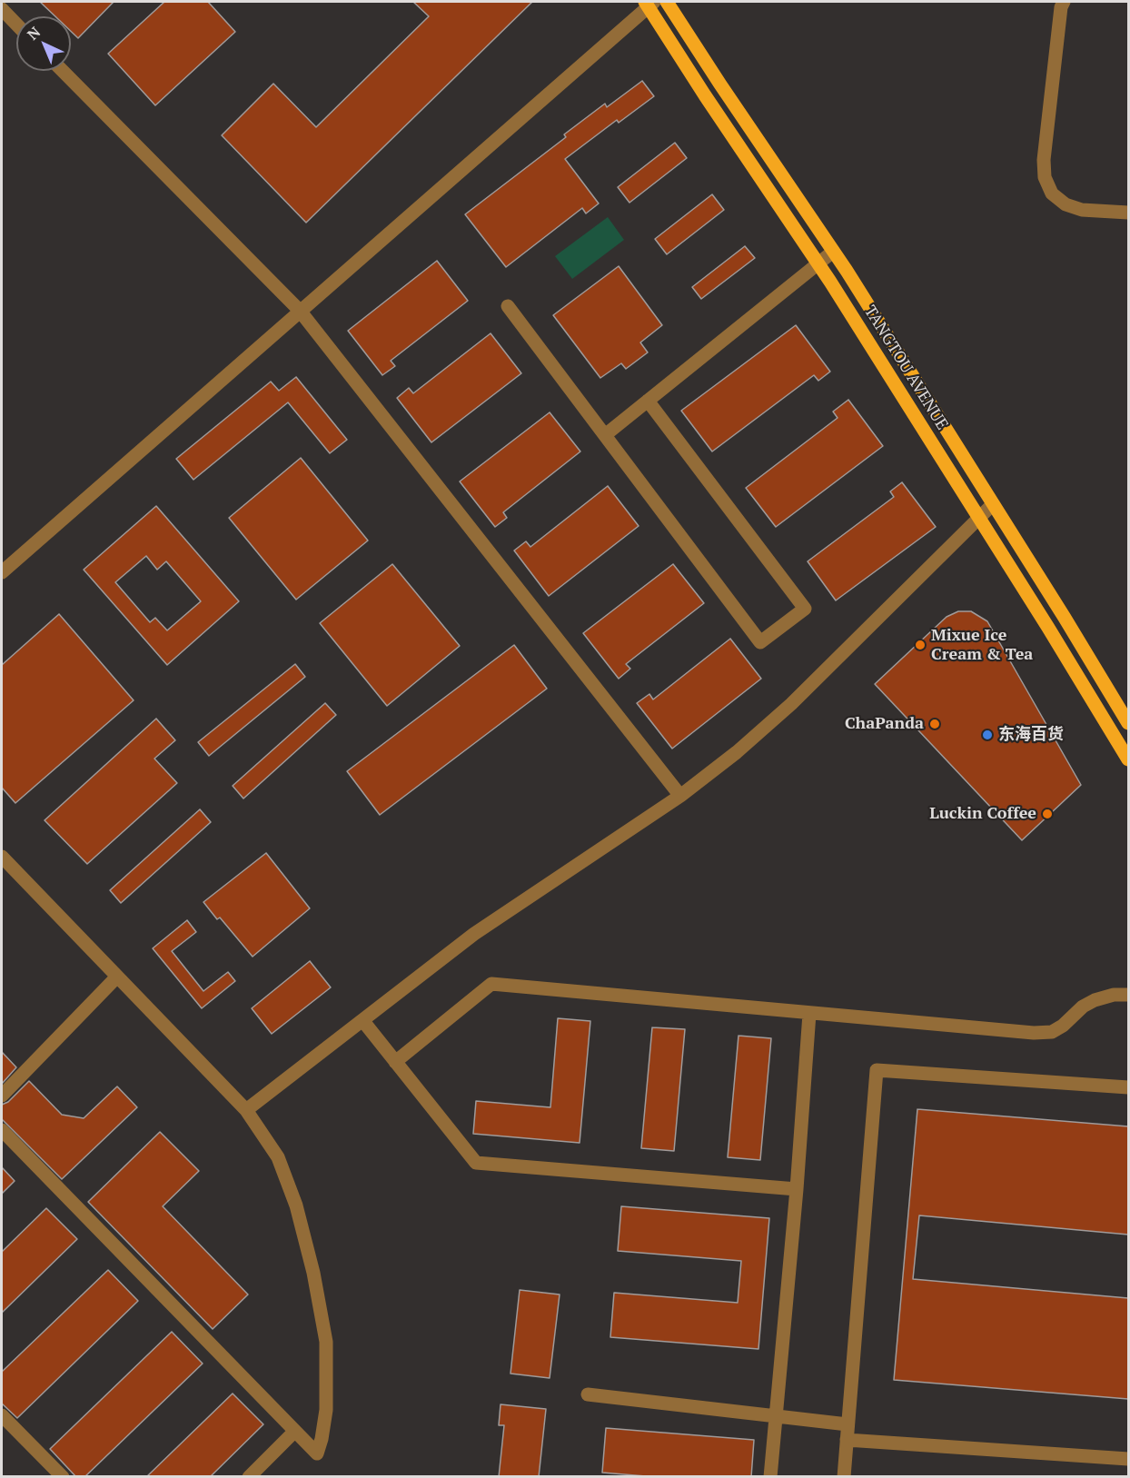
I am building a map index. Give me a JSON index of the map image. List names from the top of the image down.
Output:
{
  "streets": {
    "main road": ["TANGTOU AVENUE"]
  },
  "places": [
    "Mixue Ice Cream & Tea",
    "ChaPanda",
    "东海百货",
    "Luckin Coffee"
  ],
  "north": "top left"
}
